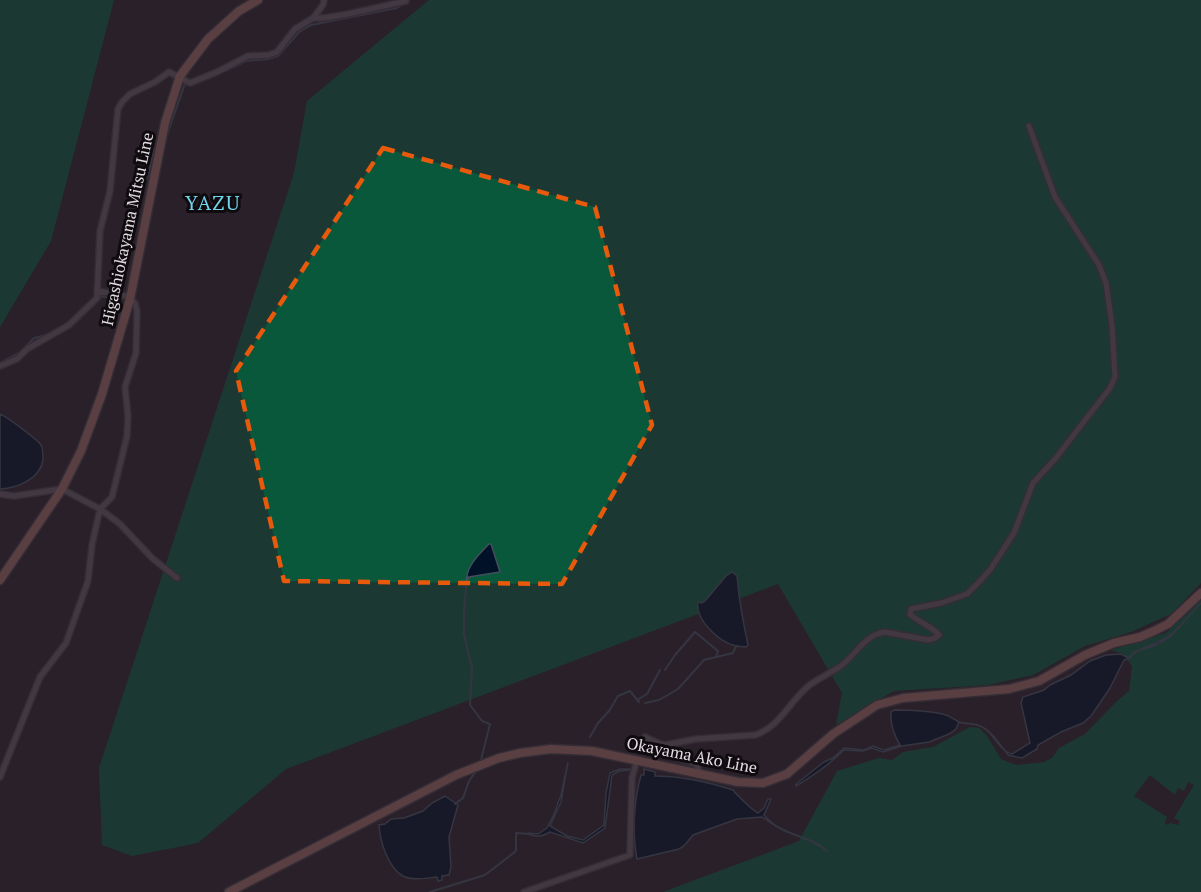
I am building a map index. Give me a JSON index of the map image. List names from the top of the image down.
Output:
{
  "streets": {
    "main road": ["Higashiokayama Mitsu Line", "Okayama Ako Line"]
  },
  "districts": ["YAZU"]
}
